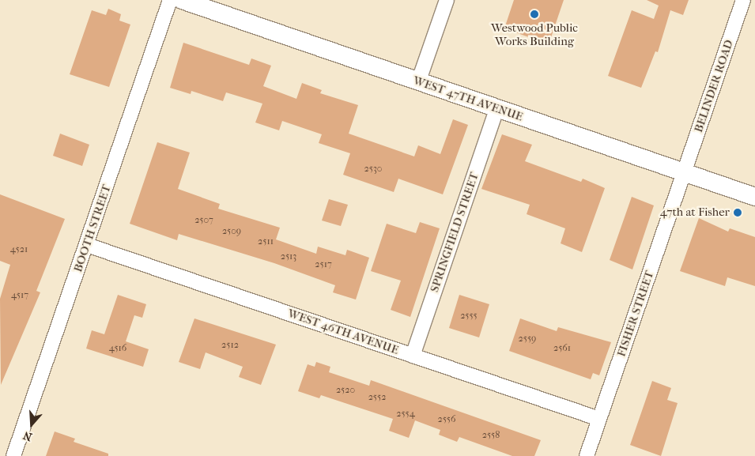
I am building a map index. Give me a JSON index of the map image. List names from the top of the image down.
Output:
{
  "streets": {
    "street": [
      "BELINDER ROAD",
      "WEST 47TH AVENUE",
      "BOOTH STREET",
      "SPRINGFIELD STREET",
      "FISHER STREET",
      "WEST 46TH AVENUE"
    ]
  },
  "crossings": [
    ["BELINDER ROAD", "WEST 47TH AVENUE"],
    ["BELINDER ROAD", "FISHER STREET"],
    ["WEST 47TH AVENUE", "SPRINGFIELD STREET"],
    ["WEST 47TH AVENUE", "FISHER STREET"],
    ["BOOTH STREET", "WEST 46TH AVENUE"],
    ["SPRINGFIELD STREET", "WEST 46TH AVENUE"],
    ["FISHER STREET", "WEST 46TH AVENUE"]
  ],
  "places": ["Westwood Public Works Building", "47th at Fisher"],
  "house_numbers": [
    "2530",
    "2507",
    "2509",
    "2511",
    "4521",
    "2513",
    "2517",
    "4517",
    "2555",
    "2559",
    "2512",
    "4516",
    "2561",
    "2520",
    "2552",
    "2554",
    "2556",
    "2558"
  ],
  "north": "bottom"
}
